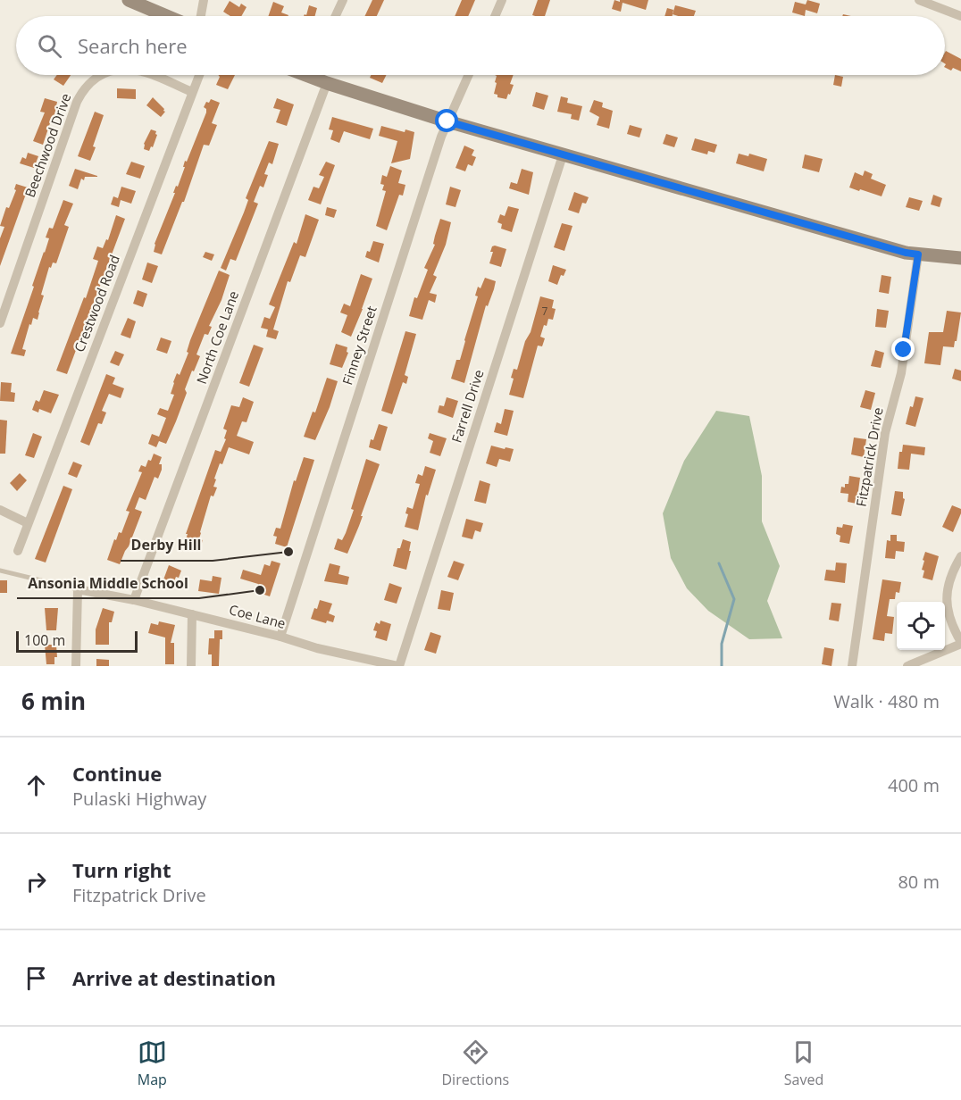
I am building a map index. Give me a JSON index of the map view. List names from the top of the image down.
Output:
{
  "streets": {
    "street": [
      "Beechwood Drive",
      "Crestwood Road",
      "North Coe Lane",
      "Finney Street",
      "Farrell Drive",
      "Fitzpatrick Drive",
      "Coe Lane"
    ]
  },
  "crossings": [
    ["Beechwood Drive", "Crestwood Road"],
    ["North Coe Lane", "Coe Lane"],
    ["Finney Street", "Coe Lane"],
    ["Farrell Drive", "Coe Lane"]
  ],
  "places": ["Derby Hill", "Ansonia Middle School"],
  "house_numbers": ["7"],
  "scale_bar": "100 m",
  "page": {
    "search": "Search here",
    "scale": "100 m",
    "heading": ["6 min", "Walk · 480 m"],
    "list": [
      ["Continue", "Pulaski Highway", "400 m"],
      ["Turn right", "Fitzpatrick Drive", "80 m"],
      "Arrive at destination"
    ],
    "nav": ["Map", "Directions", "Saved"]
  }
}
